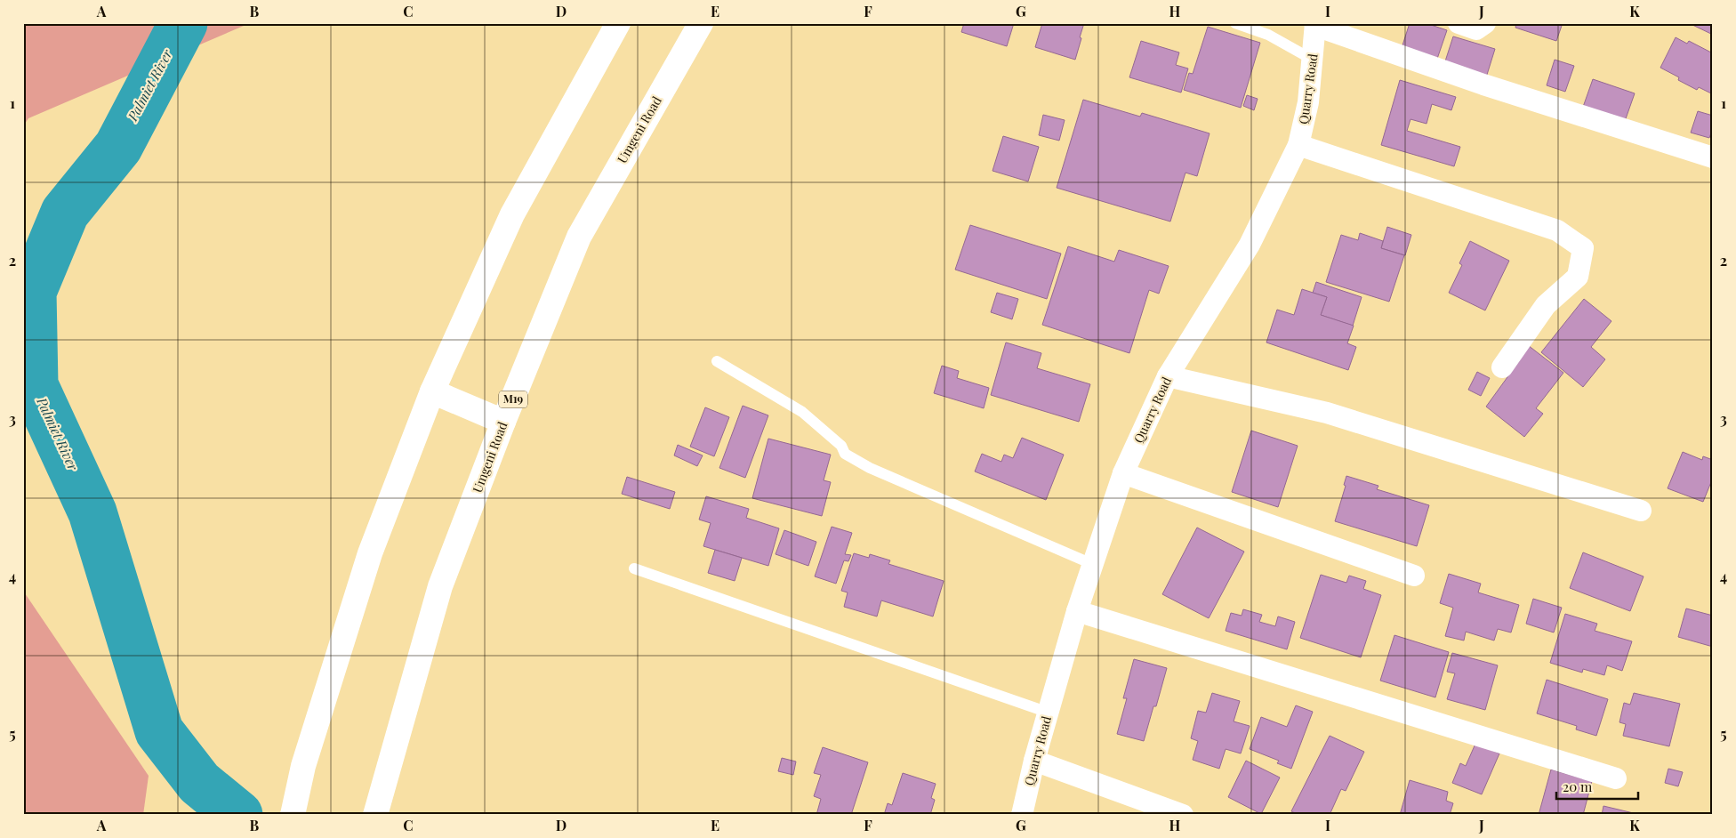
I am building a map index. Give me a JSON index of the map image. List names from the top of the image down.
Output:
{
  "streets": {
    "highway": ["Umgeni Road", "M19"],
    "street": ["Quarry Road"]
  },
  "water": ["Palmiet River"],
  "scale_bar": "20 m",
  "grid": {
    "columns": [
      "A",
      "B",
      "C",
      "D",
      "E",
      "F",
      "G",
      "H",
      "I",
      "J",
      "K"
    ],
    "rows": [
      "1",
      "2",
      "3",
      "4",
      "5"
    ]
  }
}
